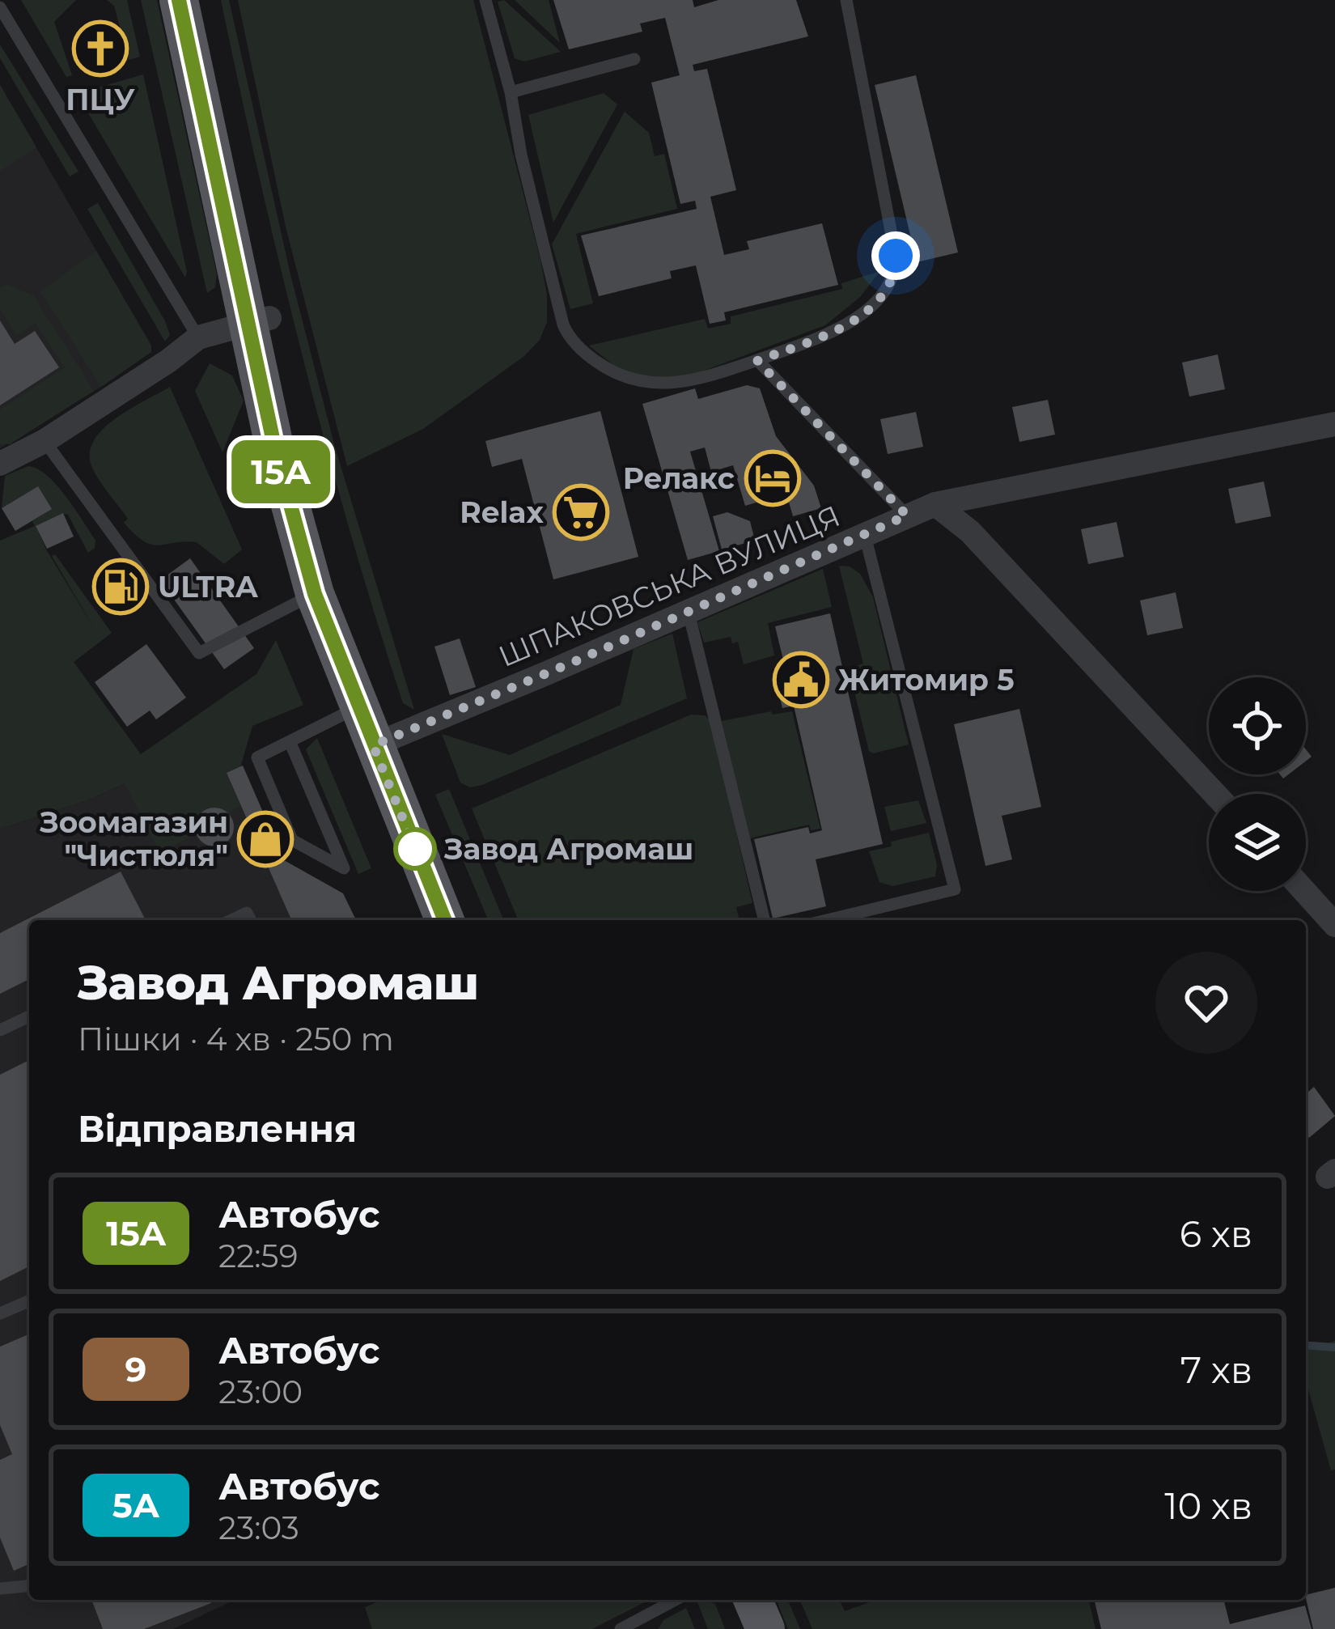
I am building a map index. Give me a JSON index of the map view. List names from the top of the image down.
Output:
{
  "streets": {
    "street": ["ШПАКОВСЬКА ВУЛИЦЯ"]
  },
  "places": {
    "church": ["ПЦУ"],
    "hotel": ["Релакс"],
    "supermarket": ["Relax"],
    "fuel station": ["ULTRA"],
    "public building": ["Житомир 5"],
    "shop": ["Зоомагазин \"Чистюля\""],
    "other": ["Завод Агромаш"]
  },
  "lines": ["bus line 15A"],
  "page": {
    "on_map": "15A",
    "heading": [
      ["Завод Агромаш", "Пішки · 4 хв · 250 m"],
      "Відправлення"
    ],
    "list": [
      {
        "mark": "15A",
        "name": "Автобус",
        "note": "22:59",
        "value": "6 хв"
      },
      {
        "mark": "9",
        "name": "Автобус",
        "note": "23:00",
        "value": "7 хв"
      },
      {
        "mark": "5А",
        "name": "Автобус",
        "note": "23:03",
        "value": "10 хв"
      }
    ]
  }
}
